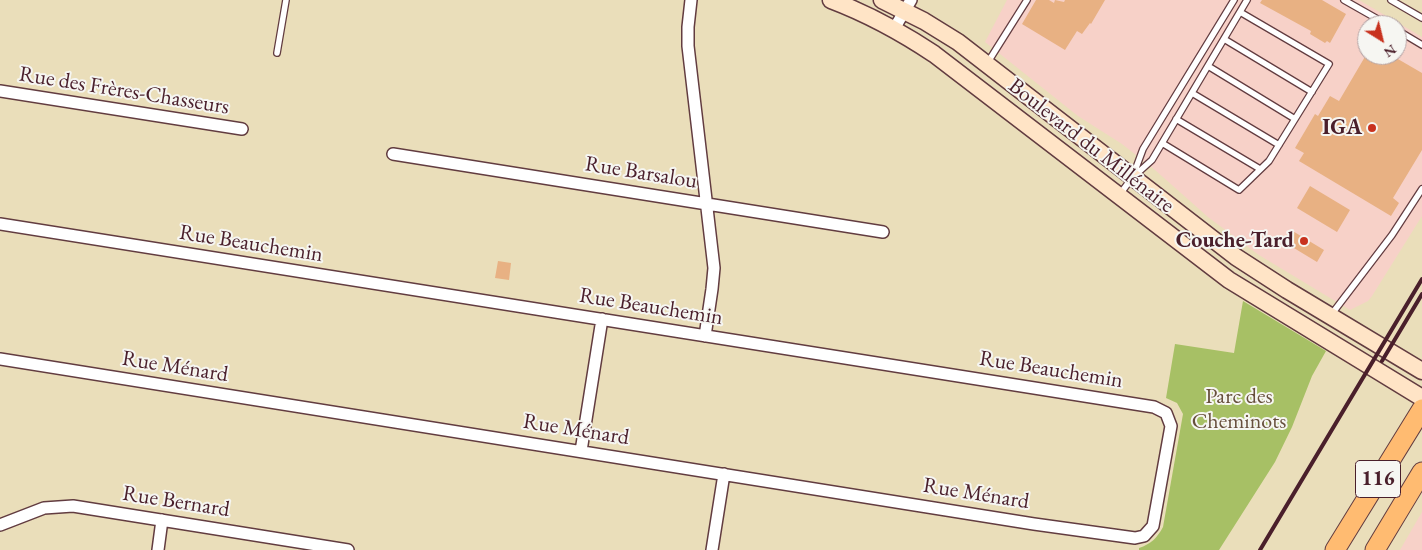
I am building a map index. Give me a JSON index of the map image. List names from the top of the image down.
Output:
{
  "streets": {
    "main road": ["116"],
    "street": [
      "Rue des Frères-Chasseurs",
      "Boulevard du Millénaire",
      "Rue Barsalou",
      "Rue Beauchemin",
      "Rue Ménard",
      "Rue Bernard"
    ]
  },
  "crossings": [
    ["Rue Beauchemin", "Rue Ménard"]
  ],
  "parks": ["Parc des Cheminots"],
  "places": ["IGA", "Couche-Tard"],
  "north": "bottom right"
}
